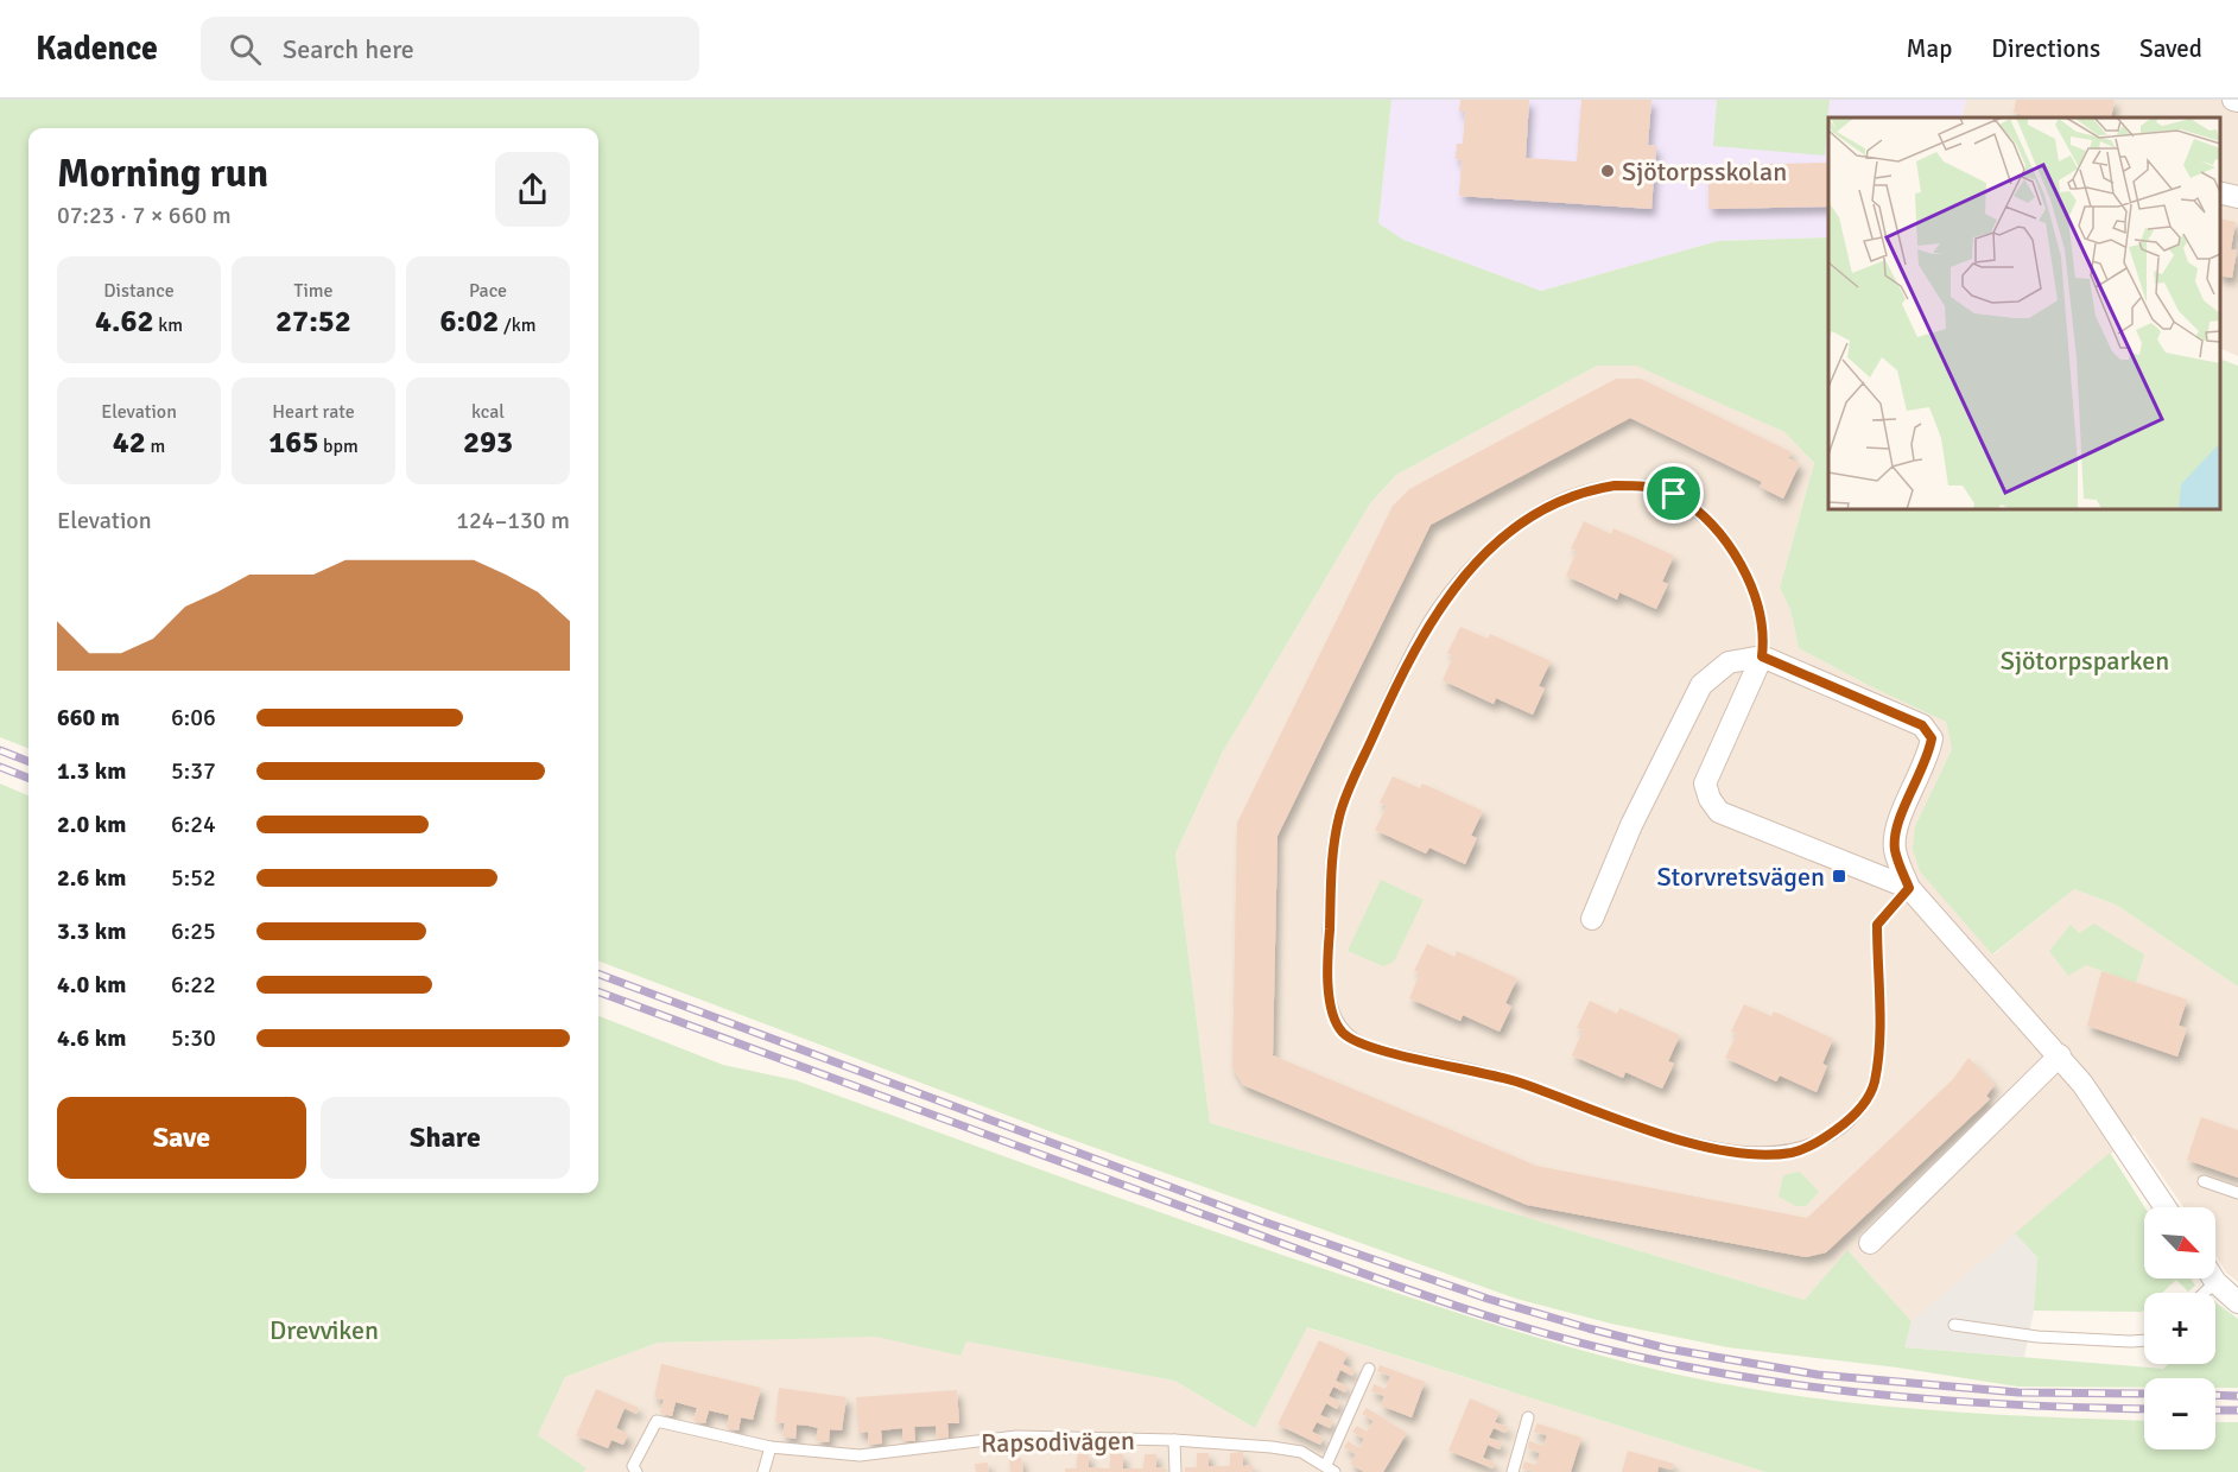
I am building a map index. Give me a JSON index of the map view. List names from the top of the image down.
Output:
{
  "streets": {
    "lane": ["Rapsodivägen"]
  },
  "parks": ["Sjötorpsparken", "Drevviken"],
  "places": {
    "other": ["Sjötorpsskolan"],
    "transit": ["Storvretsvägen"]
  },
  "north": "bottom right",
  "page": {
    "header": "Kadence",
    "search": "Search here",
    "nav": ["Map", "Directions", "Saved"],
    "heading": ["Morning run", "07:23 · 7 × 660 m"],
    "stats": [
      ["Distance", "4.62 km"],
      ["Time", "27:52"],
      ["Pace", "6:02 /km"],
      ["Elevation", "42 m"],
      ["Heart rate", "165 bpm"],
      ["kcal", "293"]
    ],
    "chart": ["Elevation", "124–130 m"],
    "list": [
      {
        "name": "660 m",
        "note": "6:06"
      },
      {
        "name": "1.3 km",
        "note": "5:37"
      },
      {
        "name": "2.0 km",
        "note": "6:24"
      },
      {
        "name": "2.6 km",
        "note": "5:52"
      },
      {
        "name": "3.3 km",
        "note": "6:25"
      },
      {
        "name": "4.0 km",
        "note": "6:22"
      },
      {
        "name": "4.6 km",
        "note": "5:30"
      }
    ],
    "buttons": ["Save", "Share"],
    "map_buttons": ["+", "−"]
  }
}
